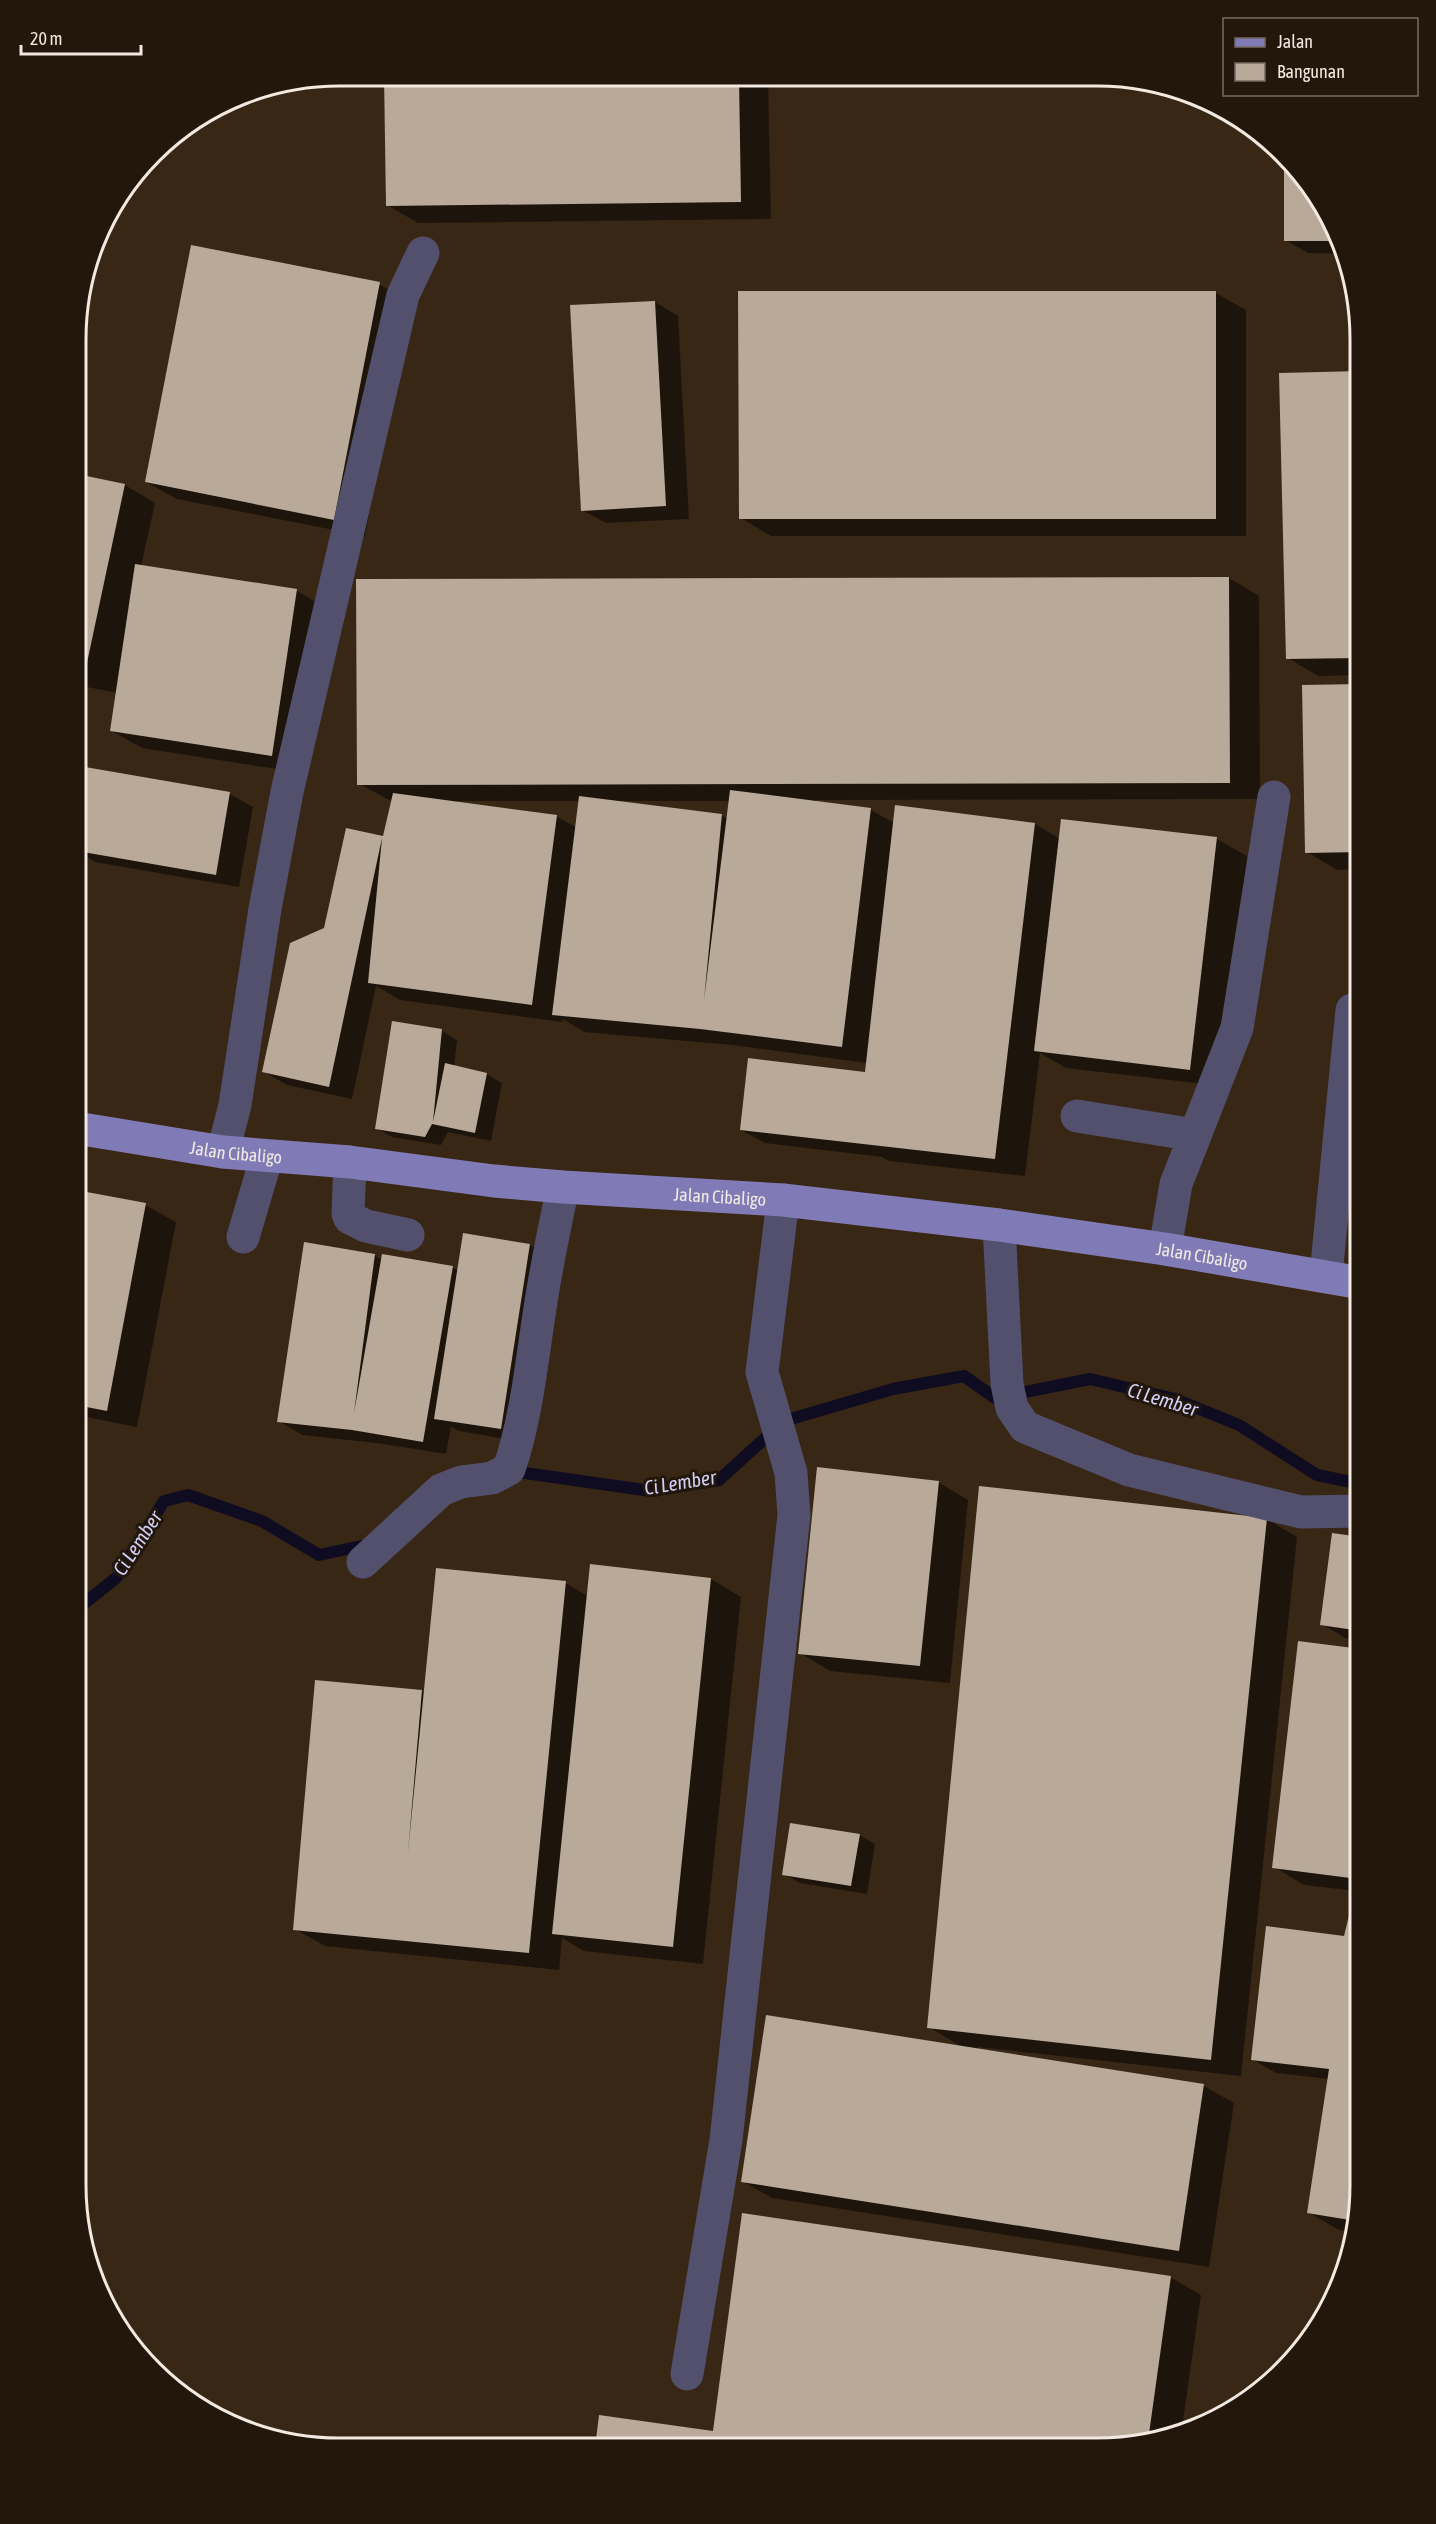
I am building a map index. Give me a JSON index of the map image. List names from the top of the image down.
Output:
{
  "streets": {
    "main road": ["Jalan Cibaligo"]
  },
  "water": ["Ci Lember"],
  "legend": ["Jalan", "Bangunan"],
  "scale_bar": "20 m"
}
